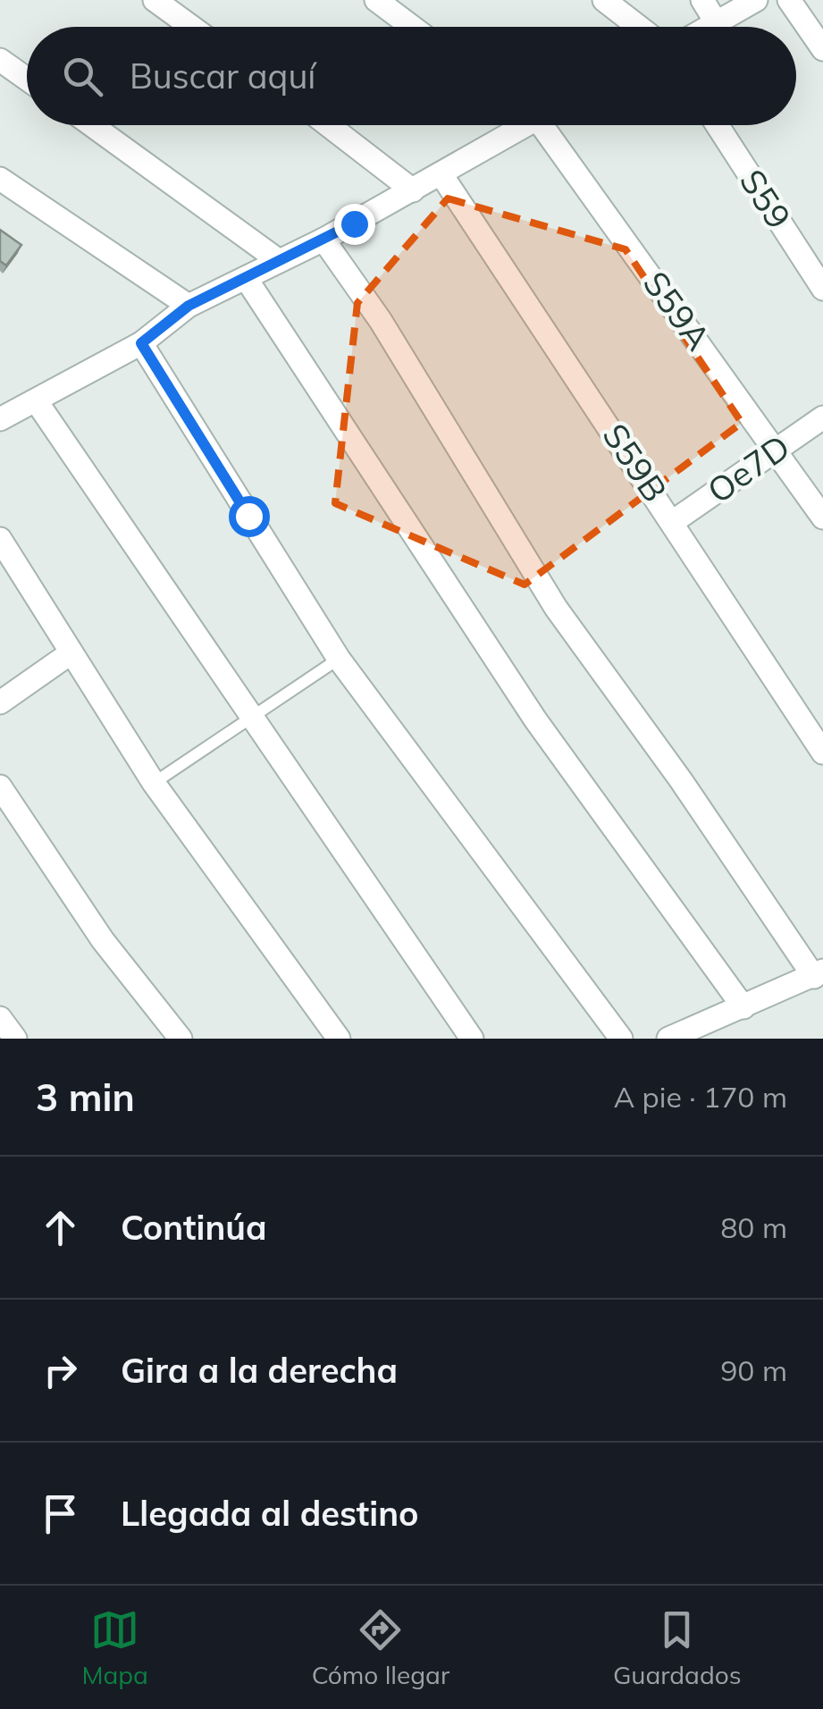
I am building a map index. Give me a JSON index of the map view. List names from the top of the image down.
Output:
{
  "streets": {
    "street": [
      "S59",
      "S59A",
      "S59B",
      "Oe7D"
    ]
  },
  "crossings": [
    ["S59A", "Oe7D"],
    ["S59B", "Oe7D"]
  ],
  "page": {
    "search": "Buscar aquí",
    "heading": ["3 min", "A pie · 170 m"],
    "list": [
      ["Continúa", "80 m"],
      ["Gira a la derecha", "90 m"],
      "Llegada al destino"
    ],
    "nav": ["Mapa", "Cómo llegar", "Guardados"]
  }
}
